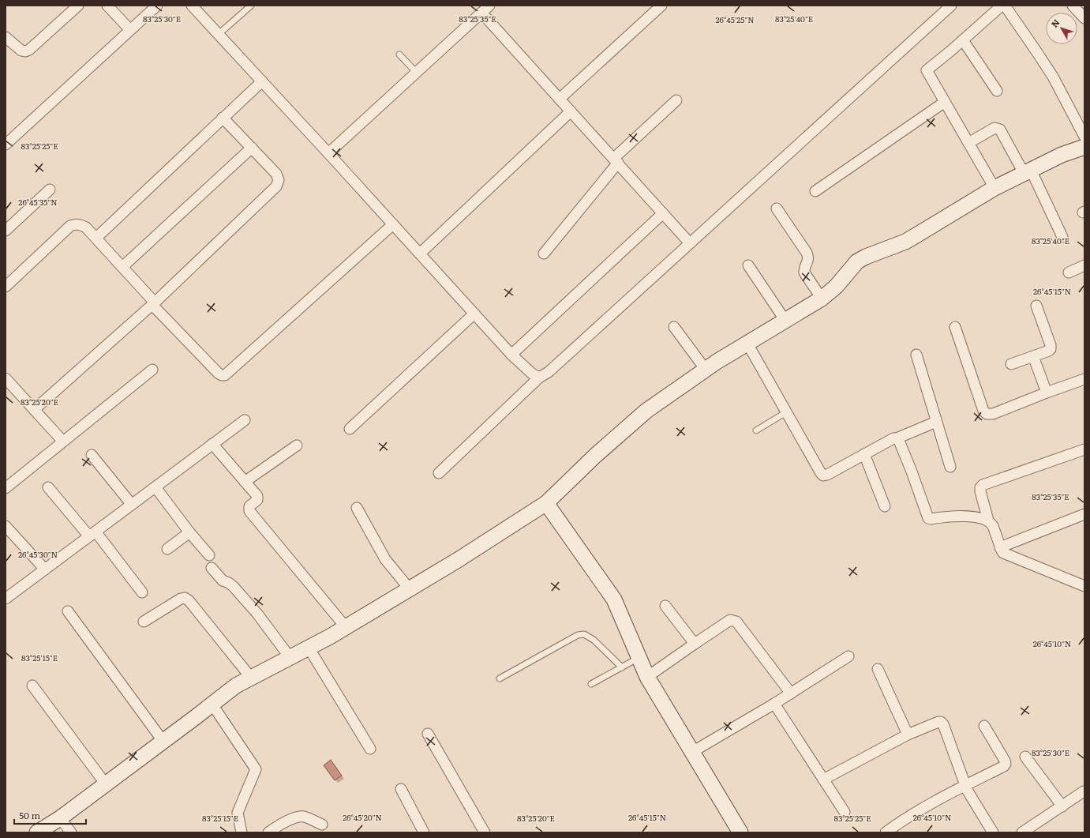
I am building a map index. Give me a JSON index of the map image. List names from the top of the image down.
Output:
{
  "scale_bar": "50 m",
  "north": "top left",
  "coordinates": [
    "83°25'30\"E",
    "83°25'35\"E",
    "83°25'40\"E",
    "26°45'25\"N",
    "83°25'25\"E",
    "26°45'35\"N",
    "26°45'15\"N",
    "83°25'20\"E",
    "26°45'30\"N",
    "26°45'10\"N",
    "83°25'15\"E",
    "26°45'20\"N"
  ]
}
